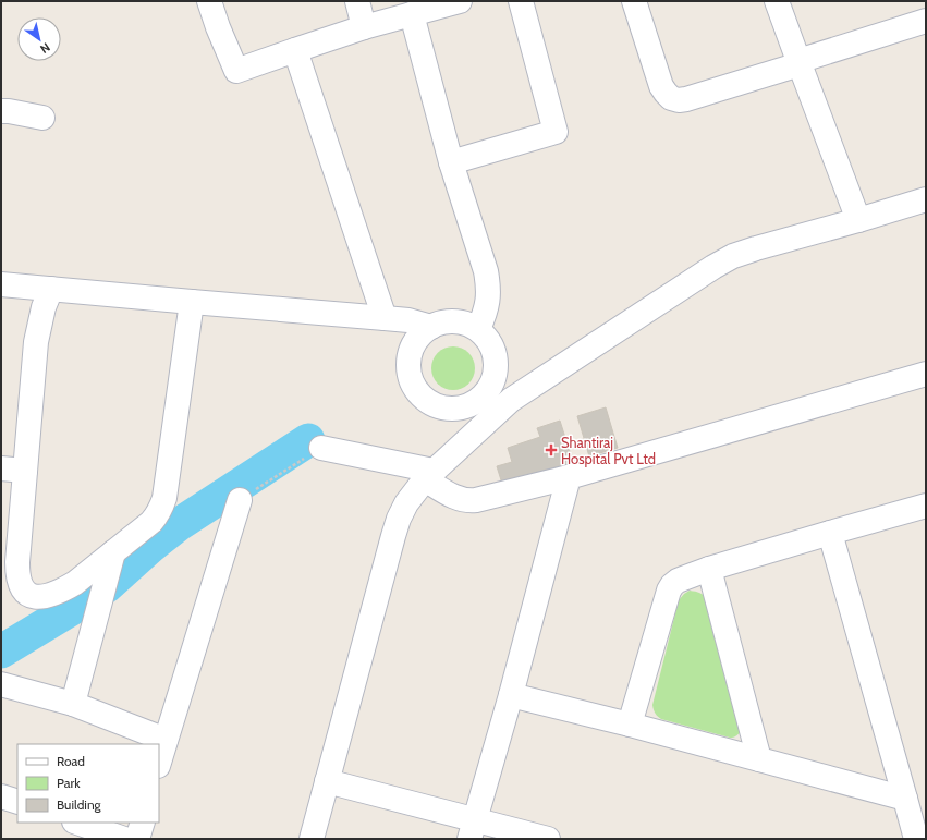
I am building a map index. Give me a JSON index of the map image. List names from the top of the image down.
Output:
{
  "places": {
    "health": ["Shantiraj Hospital Pvt Ltd"]
  },
  "legend": ["Road", "Park", "Building"],
  "north": "bottom right"
}
